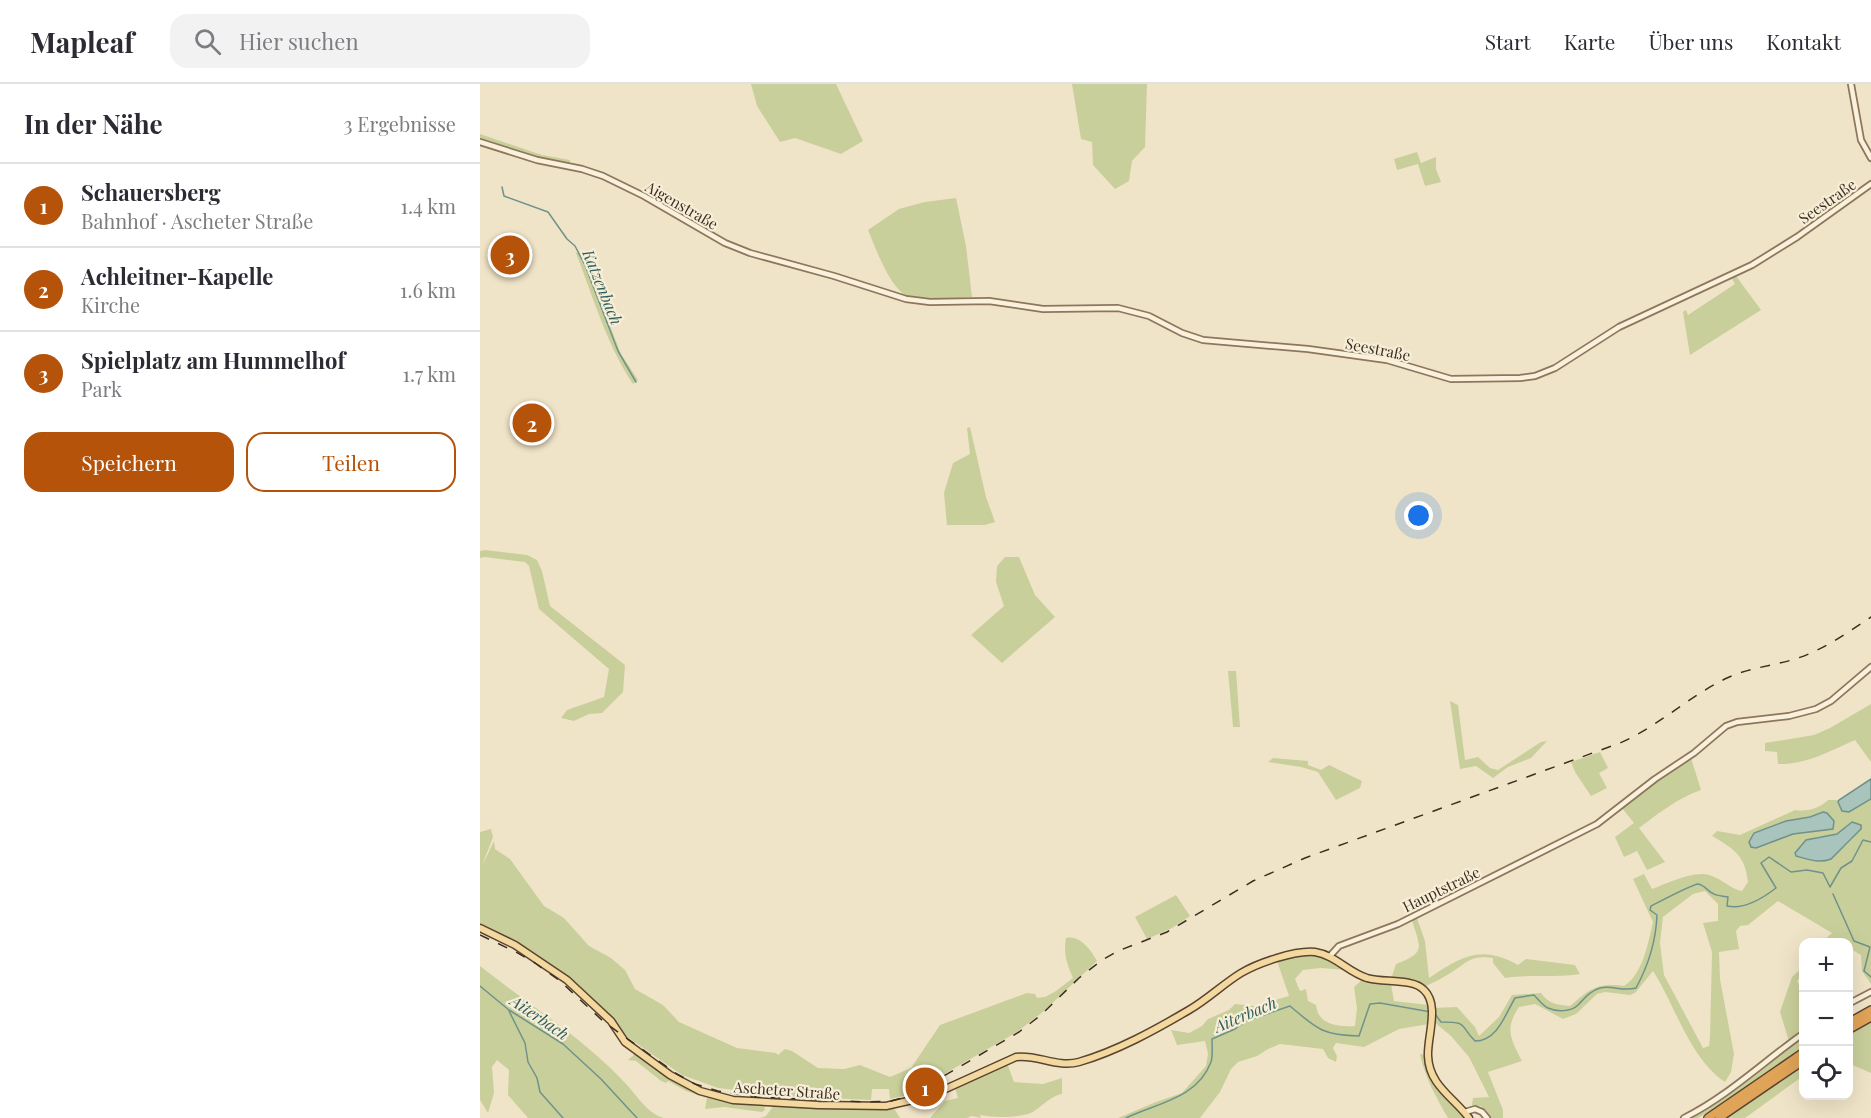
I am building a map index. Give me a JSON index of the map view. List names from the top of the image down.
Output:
{
  "streets": {
    "main road": ["Ascheter Straße"],
    "street": ["Seestraße", "Aigenstraße", "Hauptstraße"]
  },
  "crossings": [
    ["Seestraße", "Aigenstraße"],
    ["Hauptstraße", "Ascheter Straße"]
  ],
  "water": ["Katzenbach", "Aiterbach"],
  "page": {
    "header": "Mapleaf",
    "search": "Hier suchen",
    "nav": [
      "Start",
      "Karte",
      "Über uns",
      "Kontakt"
    ],
    "heading": ["In der Nähe", "3 Ergebnisse"],
    "list": [
      {
        "mark": "1",
        "name": "Schauersberg",
        "note": "Bahnhof · Ascheter Straße",
        "value": "1.4 km"
      },
      {
        "mark": "2",
        "name": "Achleitner-Kapelle",
        "note": "Kirche",
        "value": "1.6 km"
      },
      {
        "mark": "3",
        "name": "Spielplatz am Hummelhof",
        "note": "Park",
        "value": "1.7 km"
      }
    ],
    "pins": ["3", "2", "1"],
    "buttons": ["Speichern", "Teilen"],
    "map_buttons": ["+", "−"]
  }
}
